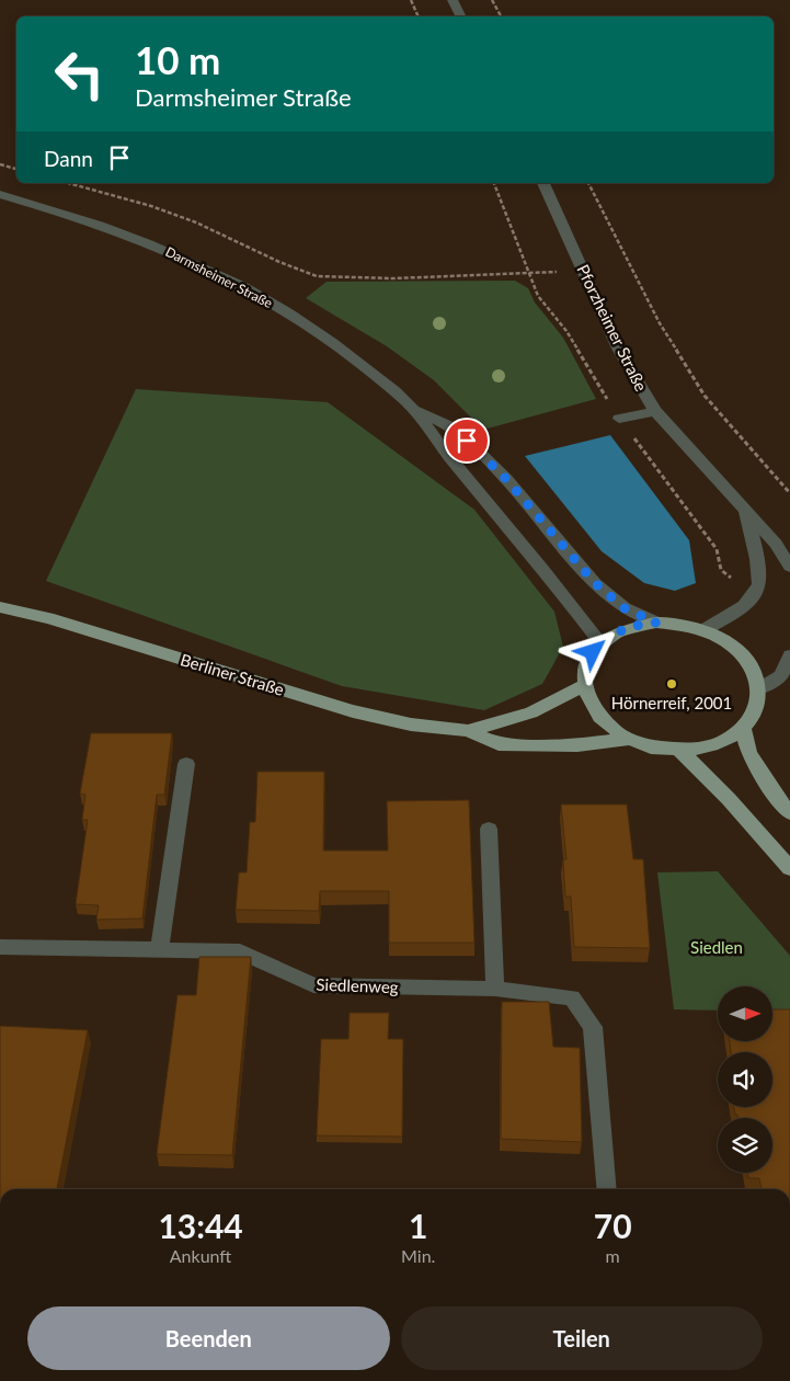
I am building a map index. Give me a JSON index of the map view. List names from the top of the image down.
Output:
{
  "streets": {
    "main road": ["Berliner Straße"],
    "street": ["Darmsheimer Straße", "Pforzheimer Straße", "Siedlenweg"]
  },
  "crossings": [
    ["Darmsheimer Straße", "Berliner Straße"]
  ],
  "parks": ["Siedlen"],
  "places": ["Hörnerreif, 2001"],
  "north": "right",
  "page": {
    "turn": ["10 m", "Darmsheimer Straße"],
    "then": "Dann",
    "eta": [
      "13:44",
      "Ankunft",
      "1",
      "Min.",
      "70",
      "m"
    ],
    "buttons": ["Beenden", "Teilen"]
  }
}
